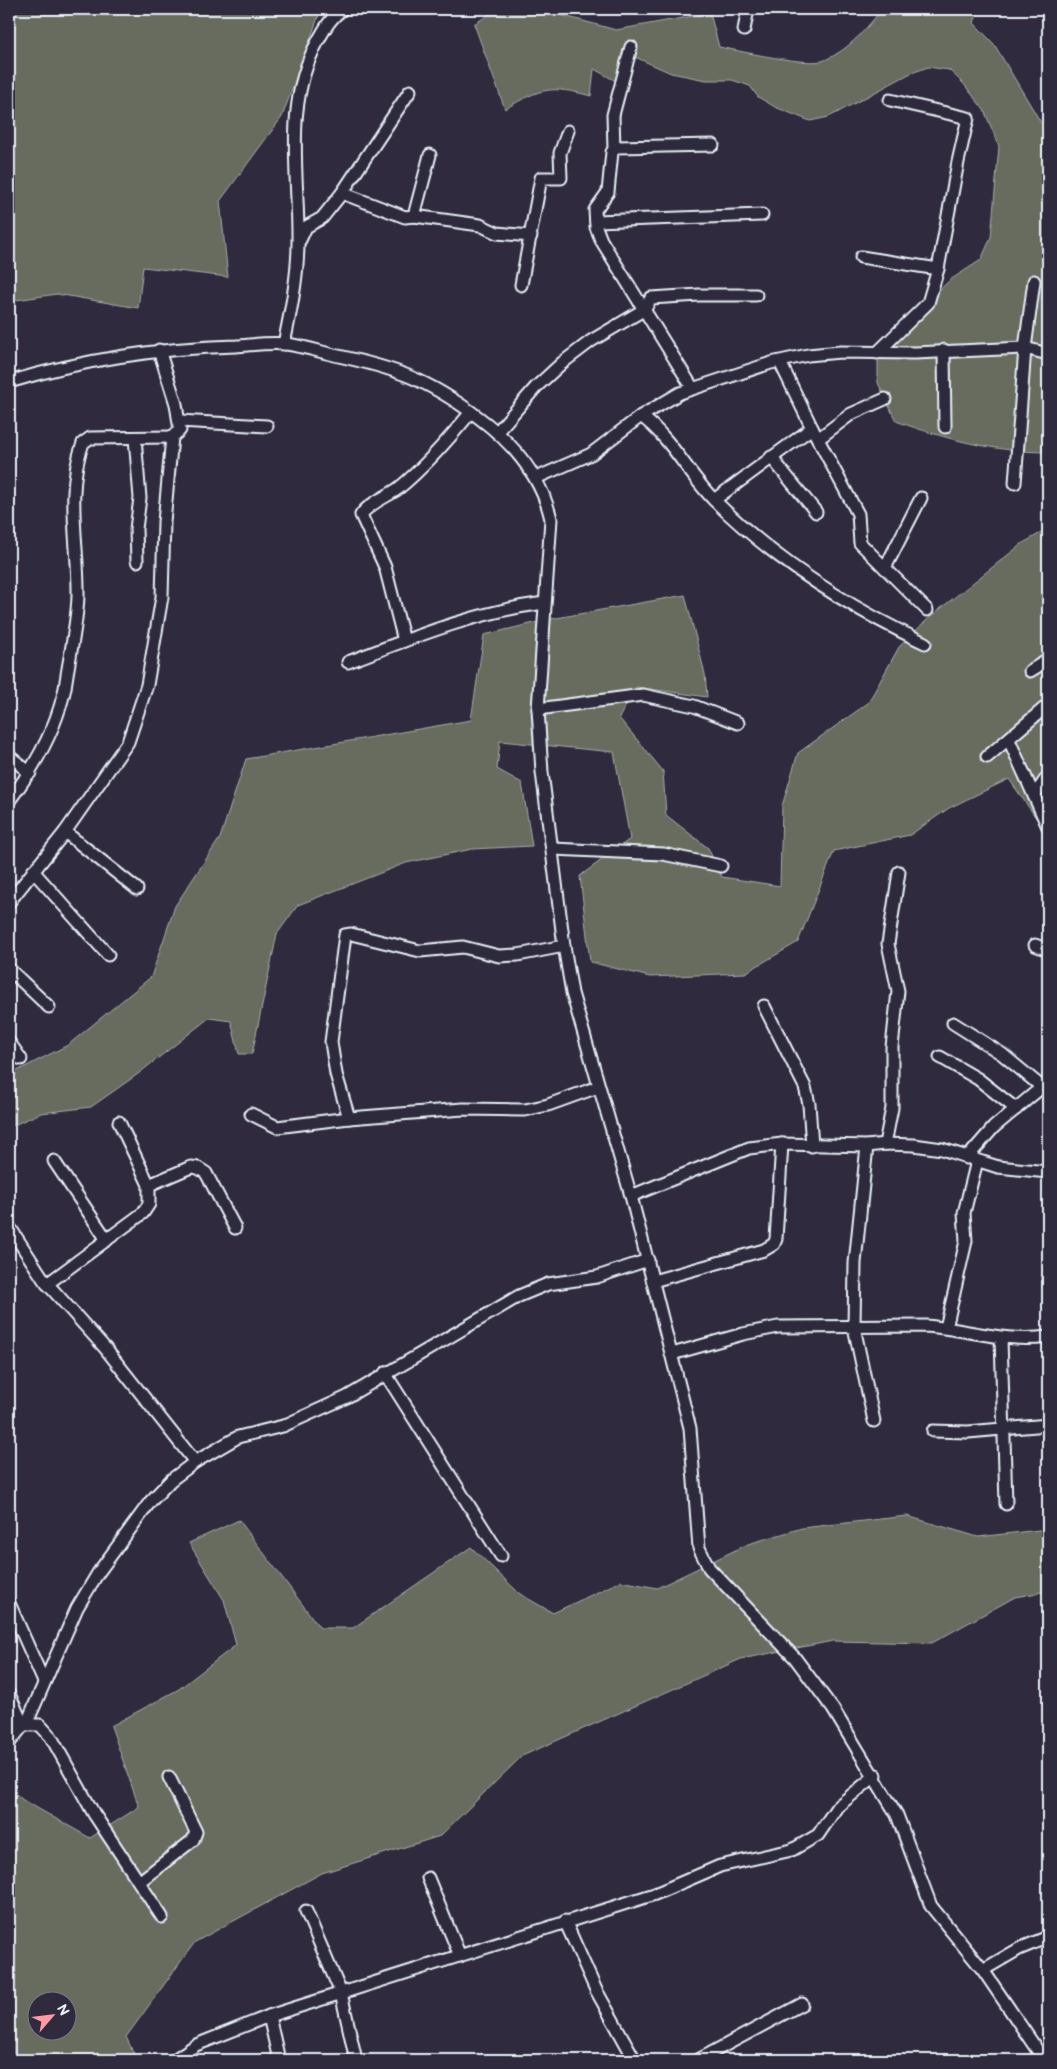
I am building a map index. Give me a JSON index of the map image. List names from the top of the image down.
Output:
{
  "north": "top right"
}
